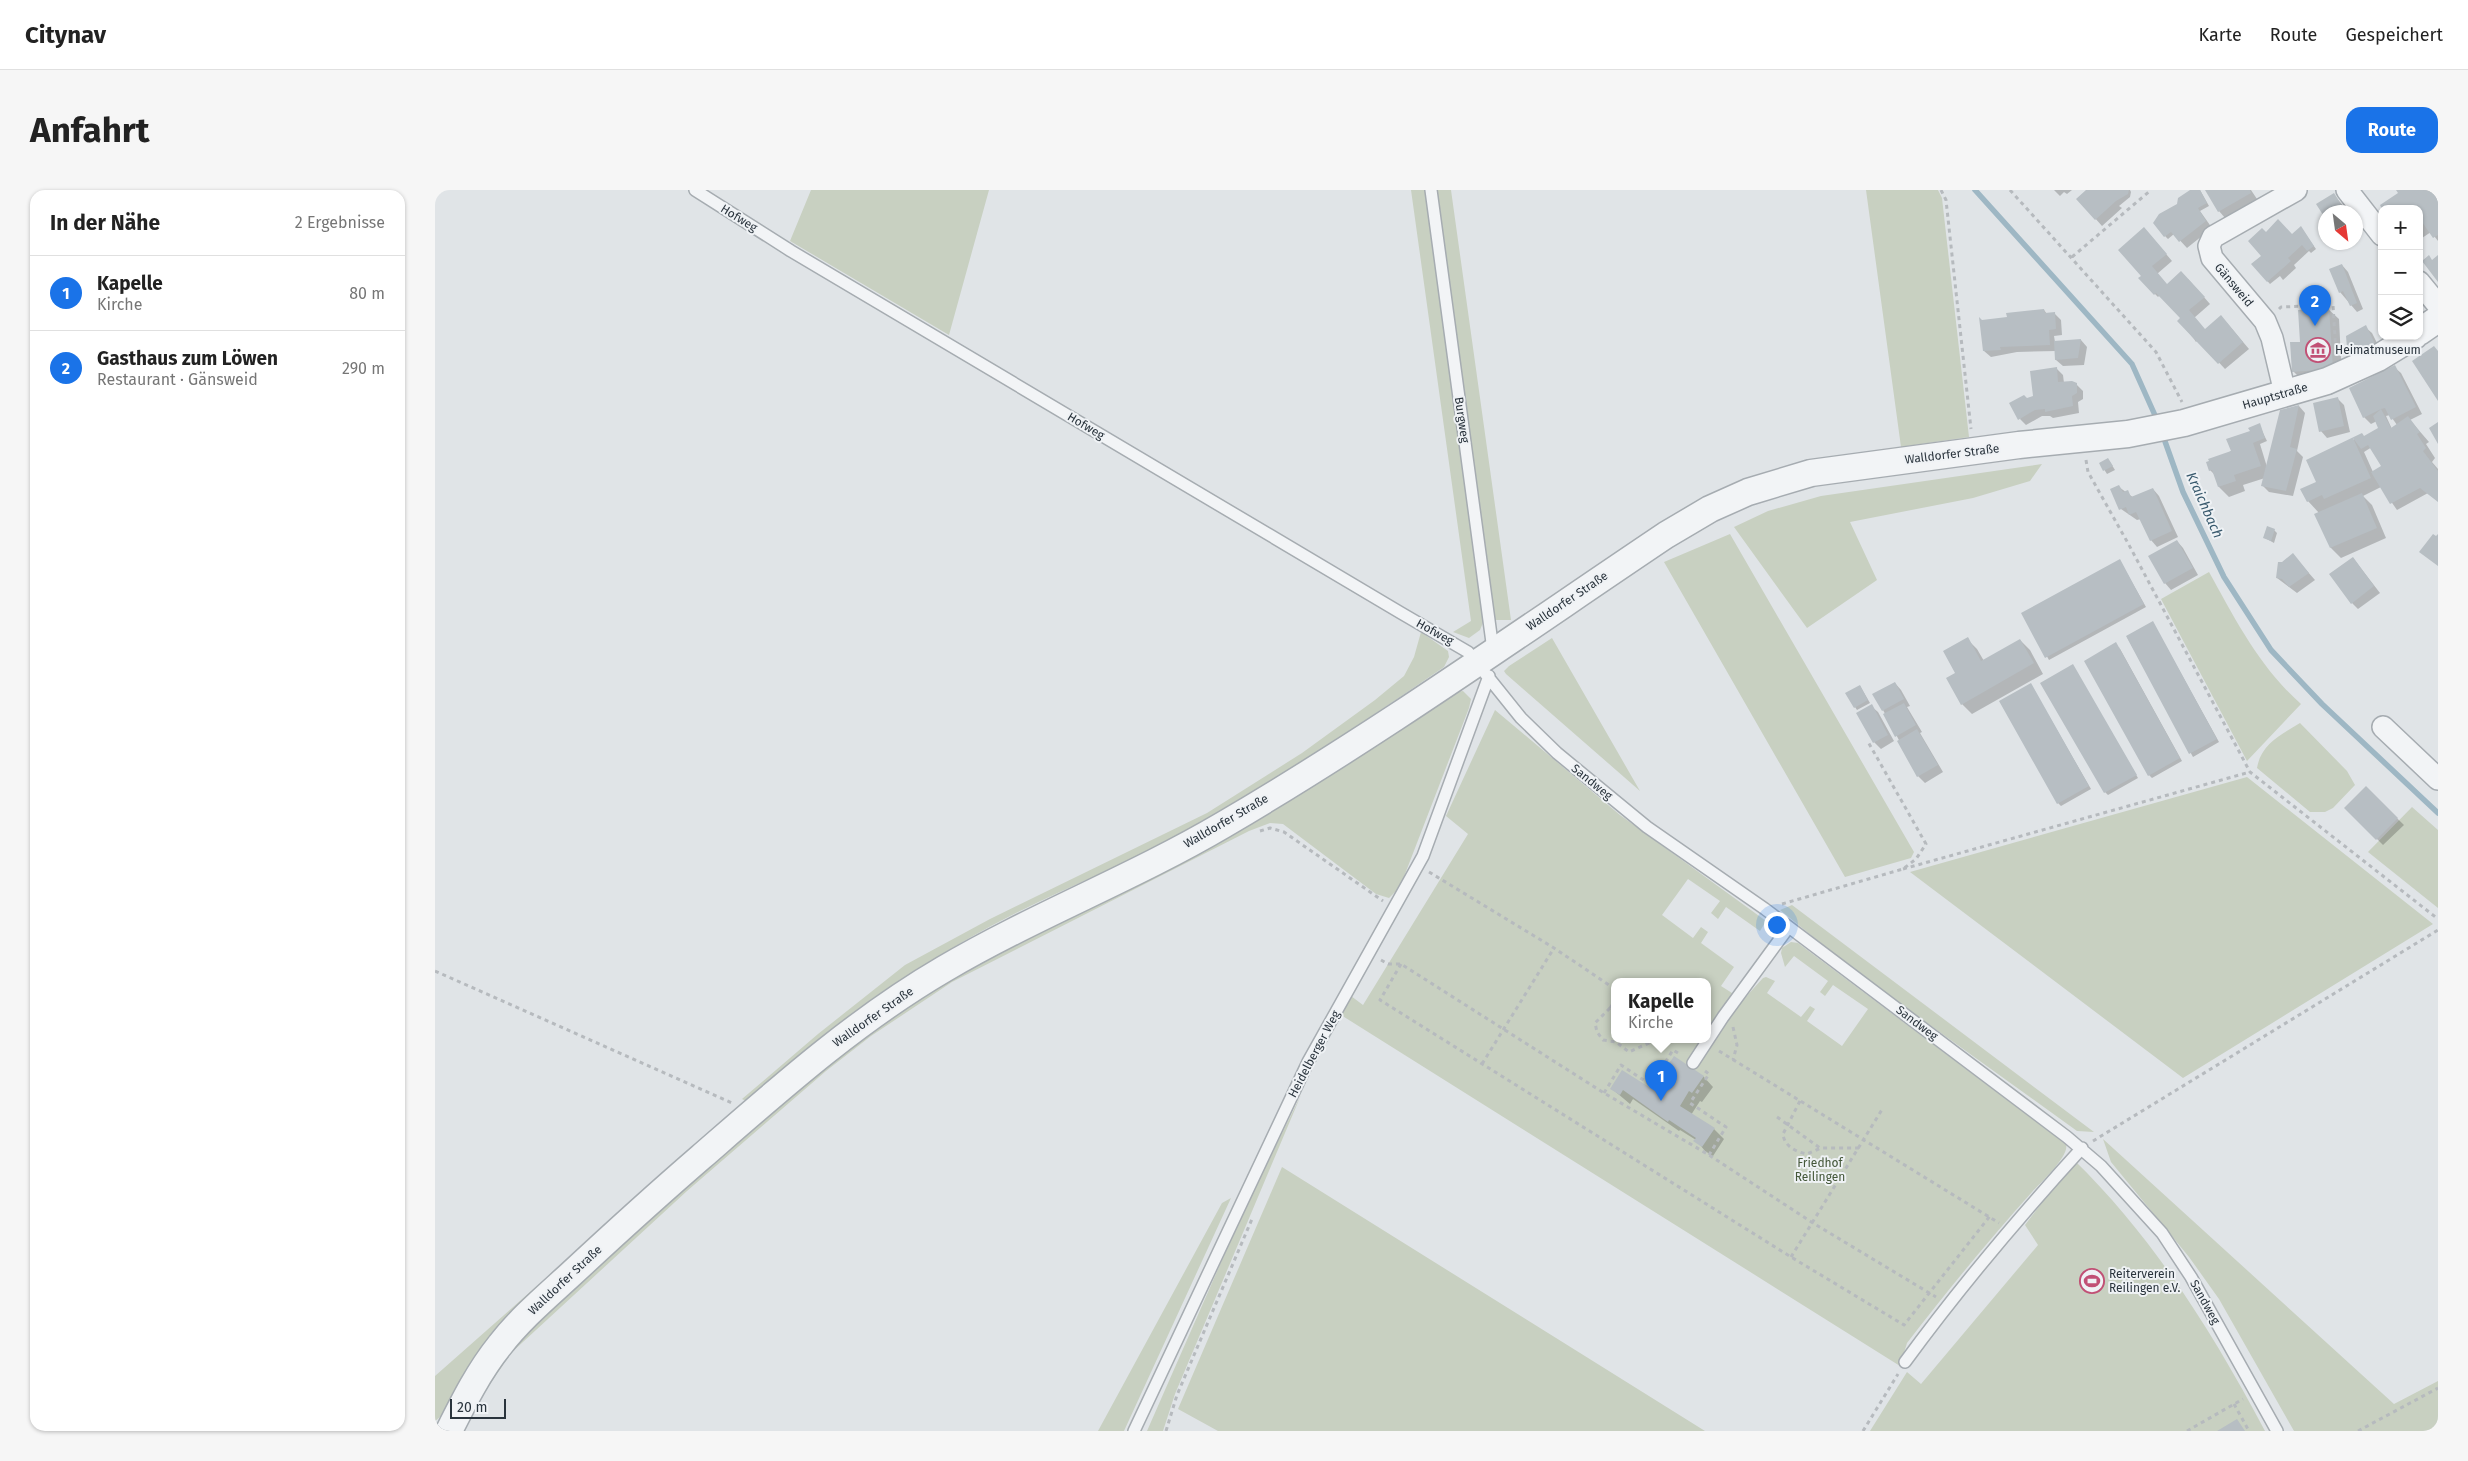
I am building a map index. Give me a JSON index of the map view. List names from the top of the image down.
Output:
{
  "streets": {
    "street": ["Gänsweid", "Hauptstraße", "Walldorfer Straße"],
    "lane": [
      "Hofweg",
      "Burgweg",
      "Sandweg",
      "Heidelberger Weg"
    ]
  },
  "crossings": [
    ["Hofweg", "Burgweg"],
    ["Hofweg", "Walldorfer Straße"],
    ["Hofweg", "Sandweg"],
    ["Hofweg", "Heidelberger Weg"],
    ["Gänsweid", "Hauptstraße"],
    ["Hauptstraße", "Walldorfer Straße"],
    ["Burgweg", "Walldorfer Straße"],
    ["Burgweg", "Sandweg"],
    ["Burgweg", "Heidelberger Weg"],
    ["Walldorfer Straße", "Sandweg"],
    ["Walldorfer Straße", "Heidelberger Weg"],
    ["Sandweg", "Heidelberger Weg"]
  ],
  "water": ["Kraichbach"],
  "parks": ["Friedhof Reilingen"],
  "places": {
    "museum": ["Heimatmuseum"],
    "sports": ["Reiterverein Reilingen e.V."]
  },
  "scale_bar": "20 m",
  "north": "bottom right",
  "page": {
    "header": "Citynav",
    "nav": ["Karte", "Route", "Gespeichert"],
    "buttons": "Route",
    "title": "Anfahrt",
    "heading": ["In der Nähe", "2 Ergebnisse"],
    "map_buttons": ["+", "−"],
    "list": [
      {
        "mark": "1",
        "name": "Kapelle",
        "note": "Kirche",
        "value": "80 m"
      },
      {
        "mark": "2",
        "name": "Gasthaus zum Löwen",
        "note": "Restaurant · Gänsweid",
        "value": "290 m"
      }
    ],
    "pins": ["2", "1"],
    "popup": ["Kapelle", "Kirche"],
    "scale": "20 m"
  }
}
